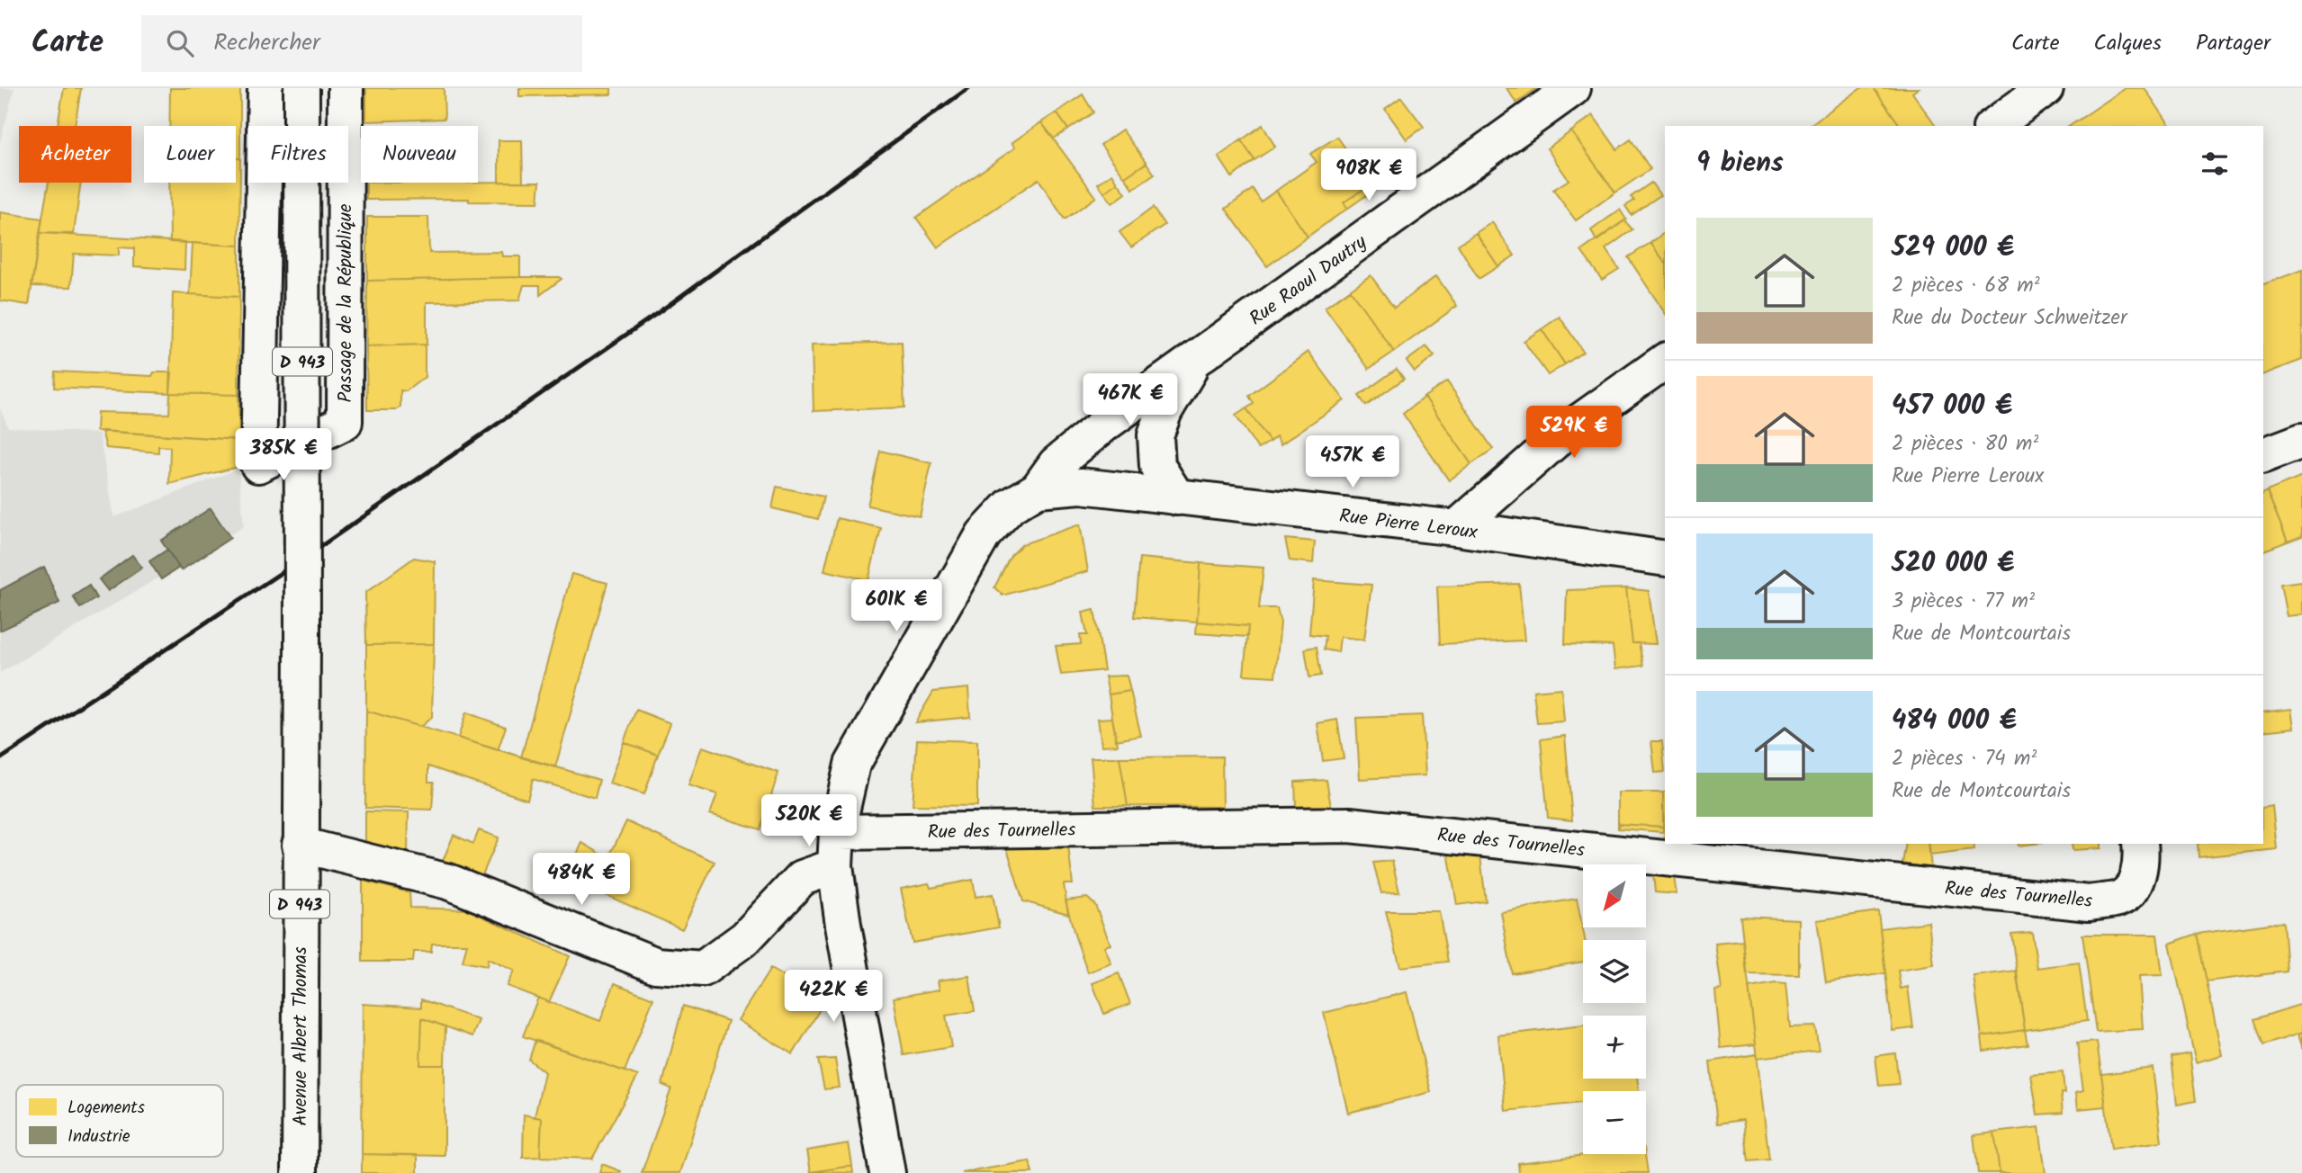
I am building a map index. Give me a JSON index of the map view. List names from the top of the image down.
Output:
{
  "streets": {
    "street": [
      "Rue Raoul Dautry",
      "Passage de la République",
      "D 943",
      "Rue Pierre Leroux",
      "Rue des Tournelles",
      "Avenue Albert Thomas"
    ]
  },
  "crossings": [
    ["Rue Raoul Dautry", "Rue Pierre Leroux"]
  ],
  "legend": ["Logements", "Industrie"],
  "north": "bottom left",
  "page": {
    "header": "Carte",
    "search": "Rechercher",
    "nav": ["Carte", "Calques", "Partager"],
    "chip": [
      "Acheter",
      "Louer",
      "Filtres",
      "Nouveau"
    ],
    "heading": "9 biens",
    "price": [
      "908K €",
      "467K €",
      "529K €",
      "385K €",
      "457K €",
      "601K €",
      "520K €",
      "484K €",
      "422K €"
    ],
    "list": [
      {
        "name": "529 000 €",
        "note": "2 pièces · 68 m² · Rue du Docteur Schweitzer"
      },
      {
        "name": "457 000 €",
        "note": "2 pièces · 80 m² · Rue Pierre Leroux"
      },
      {
        "name": "520 000 €",
        "note": "3 pièces · 77 m² · Rue de Montcourtais"
      },
      {
        "name": "484 000 €",
        "note": "2 pièces · 74 m² · Rue de Montcourtais"
      }
    ],
    "map_buttons": ["+", "−"]
  }
}
